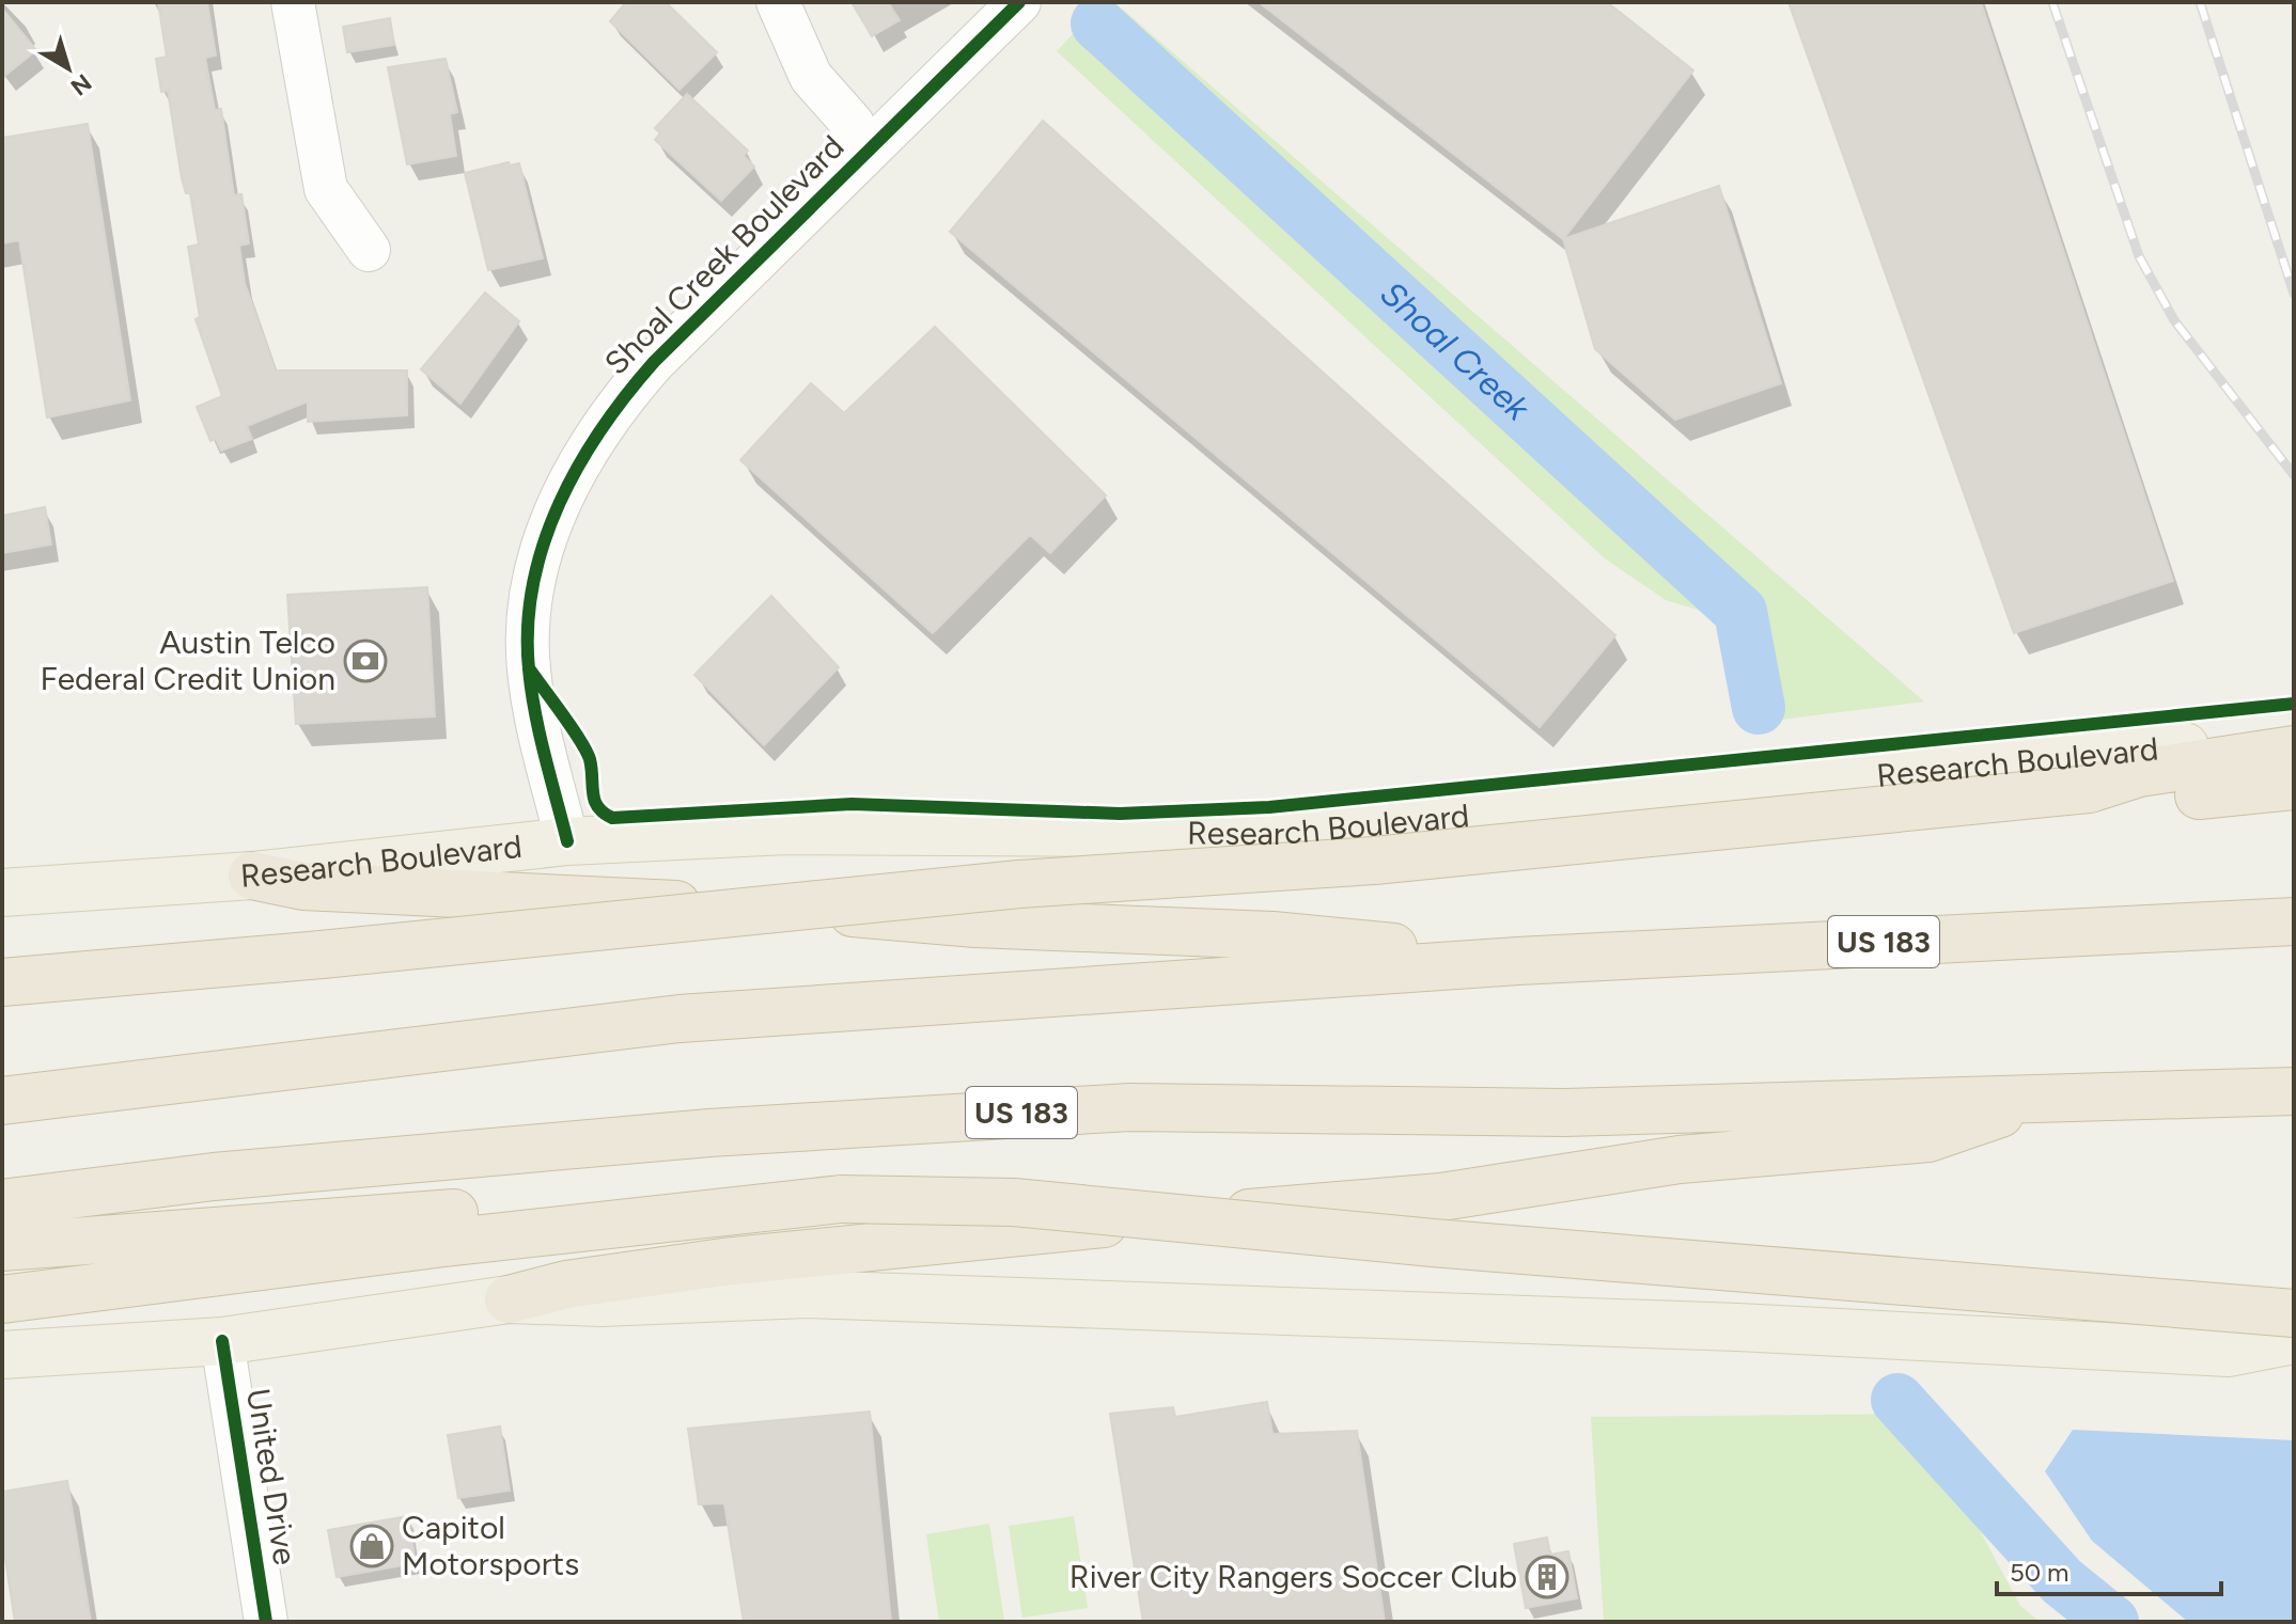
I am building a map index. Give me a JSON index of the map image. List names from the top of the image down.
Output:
{
  "streets": {
    "highway": ["US 183"],
    "main road": ["Research Boulevard"],
    "street": ["Shoal Creek Boulevard", "United Drive"]
  },
  "crossings": [
    ["Shoal Creek Boulevard", "Research Boulevard"]
  ],
  "water": ["Shoal Creek"],
  "places": {
    "bank": ["Austin Telco Federal Credit Union"],
    "shop": ["Capitol Motorsports"],
    "building": ["River City Rangers Soccer Club"]
  },
  "scale_bar": "50 m",
  "north": "bottom right"
}
